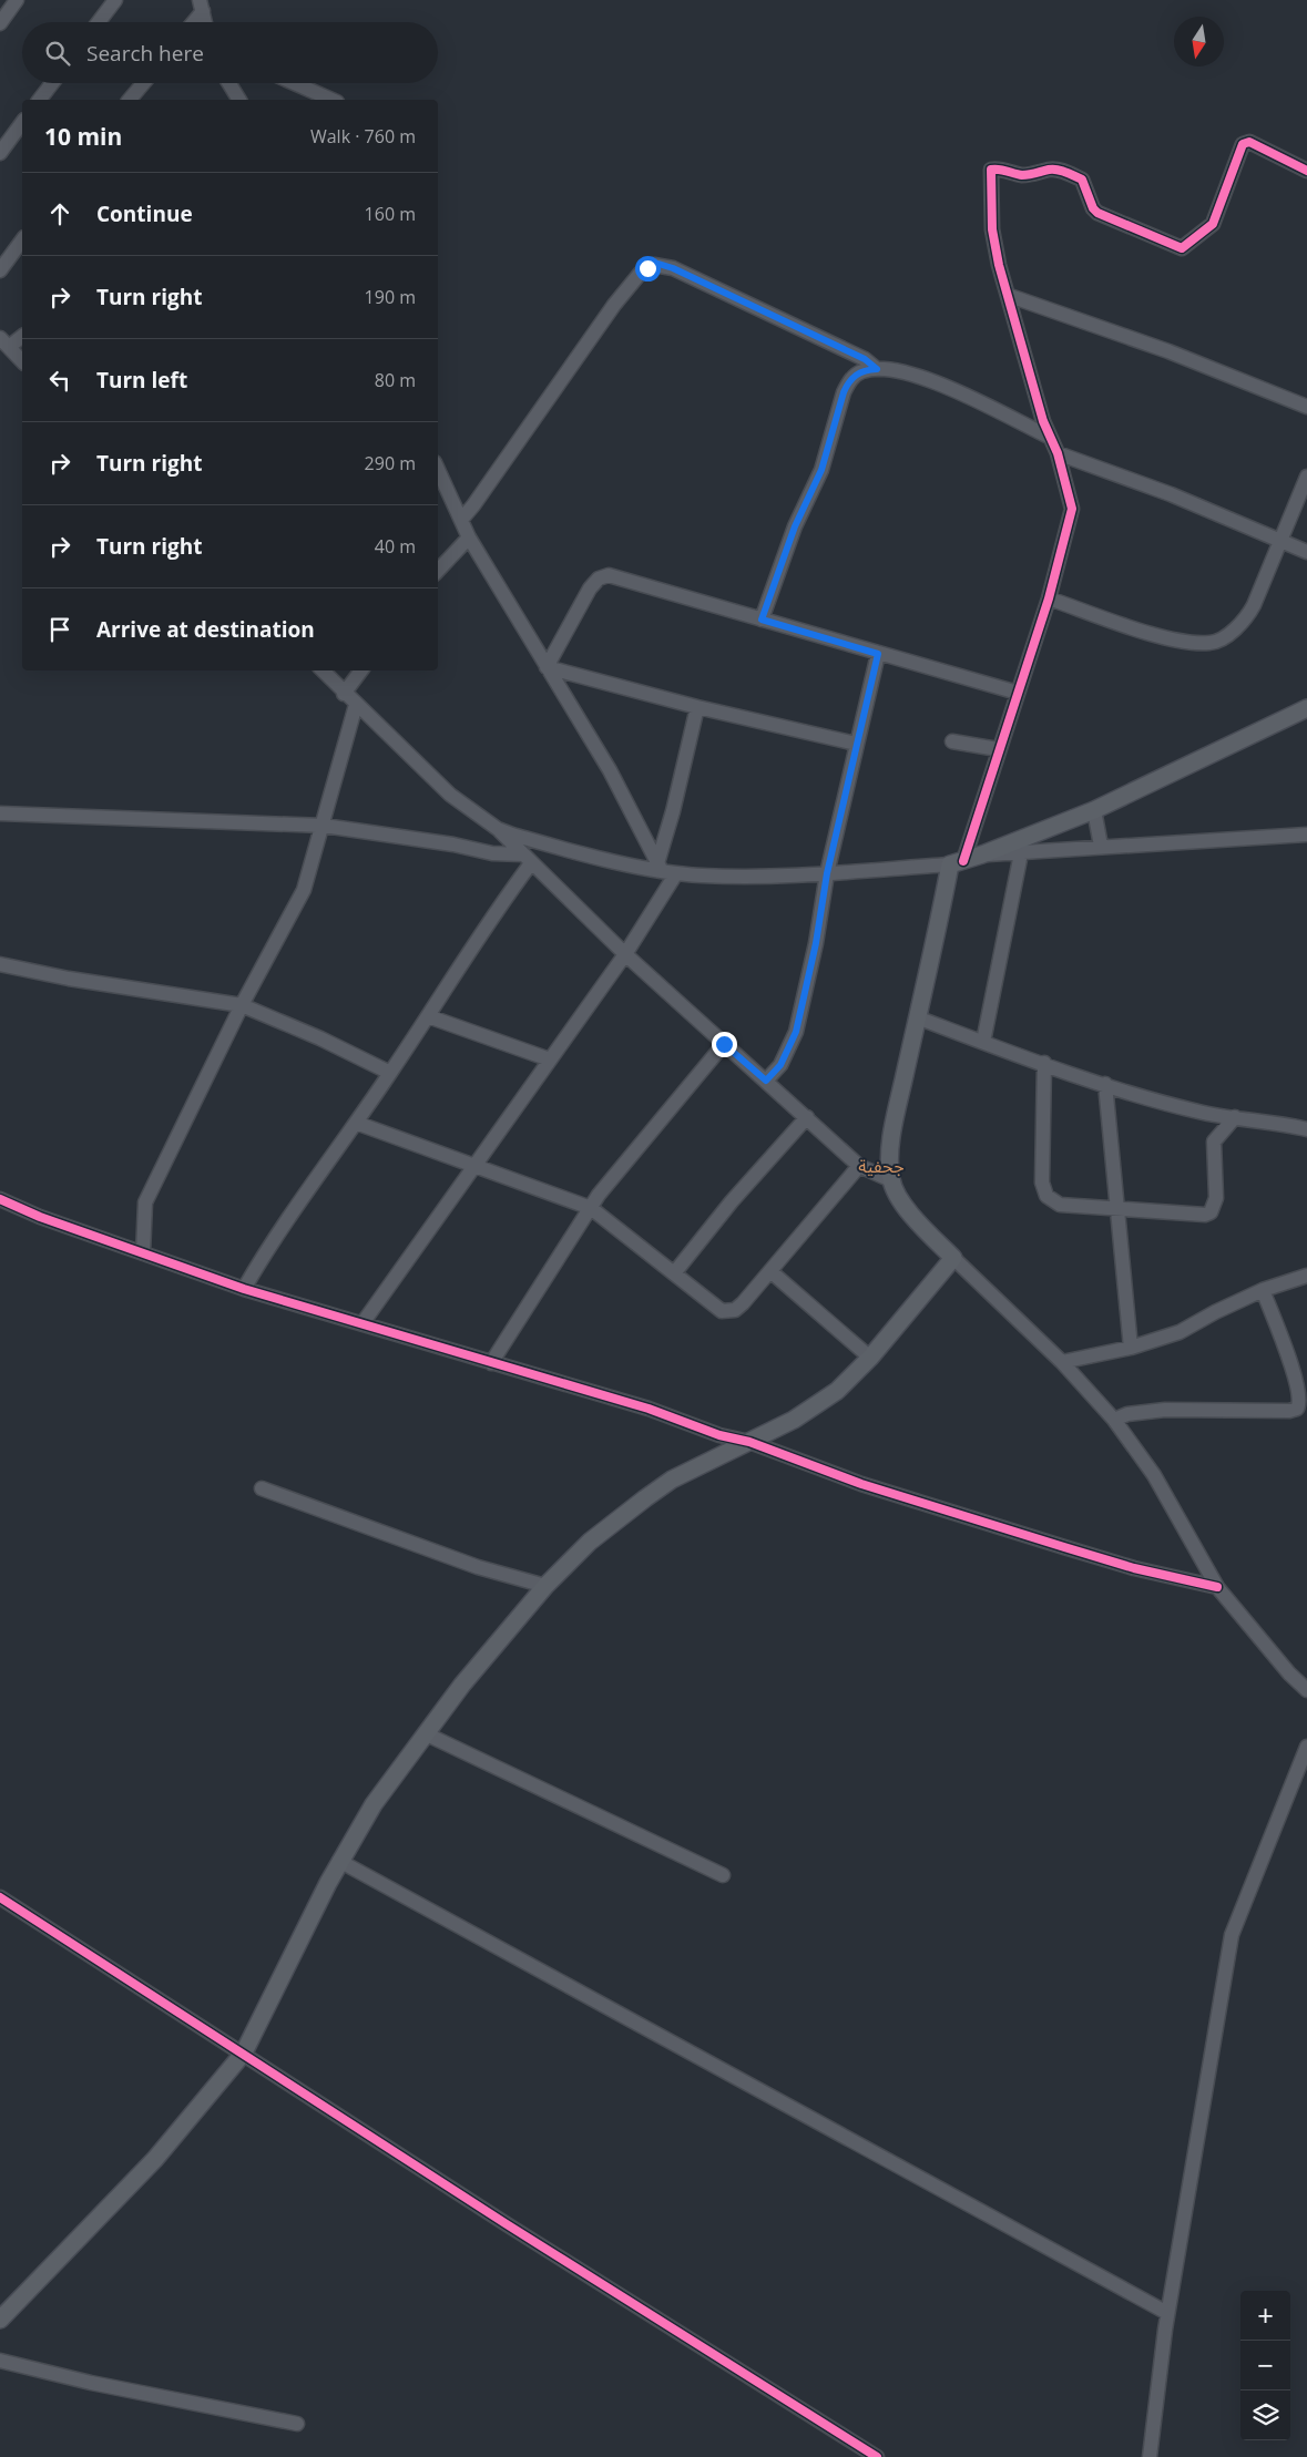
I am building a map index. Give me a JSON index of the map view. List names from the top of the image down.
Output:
{
  "districts": ["جحفية"],
  "north": "bottom",
  "page": {
    "search": "Search here",
    "heading": ["10 min", "Walk · 760 m"],
    "list": [
      ["Continue", "160 m"],
      ["Turn right", "190 m"],
      ["Turn left", "80 m"],
      ["Turn right", "290 m"],
      ["Turn right", "40 m"],
      "Arrive at destination"
    ],
    "map_buttons": ["+", "−"]
  }
}
